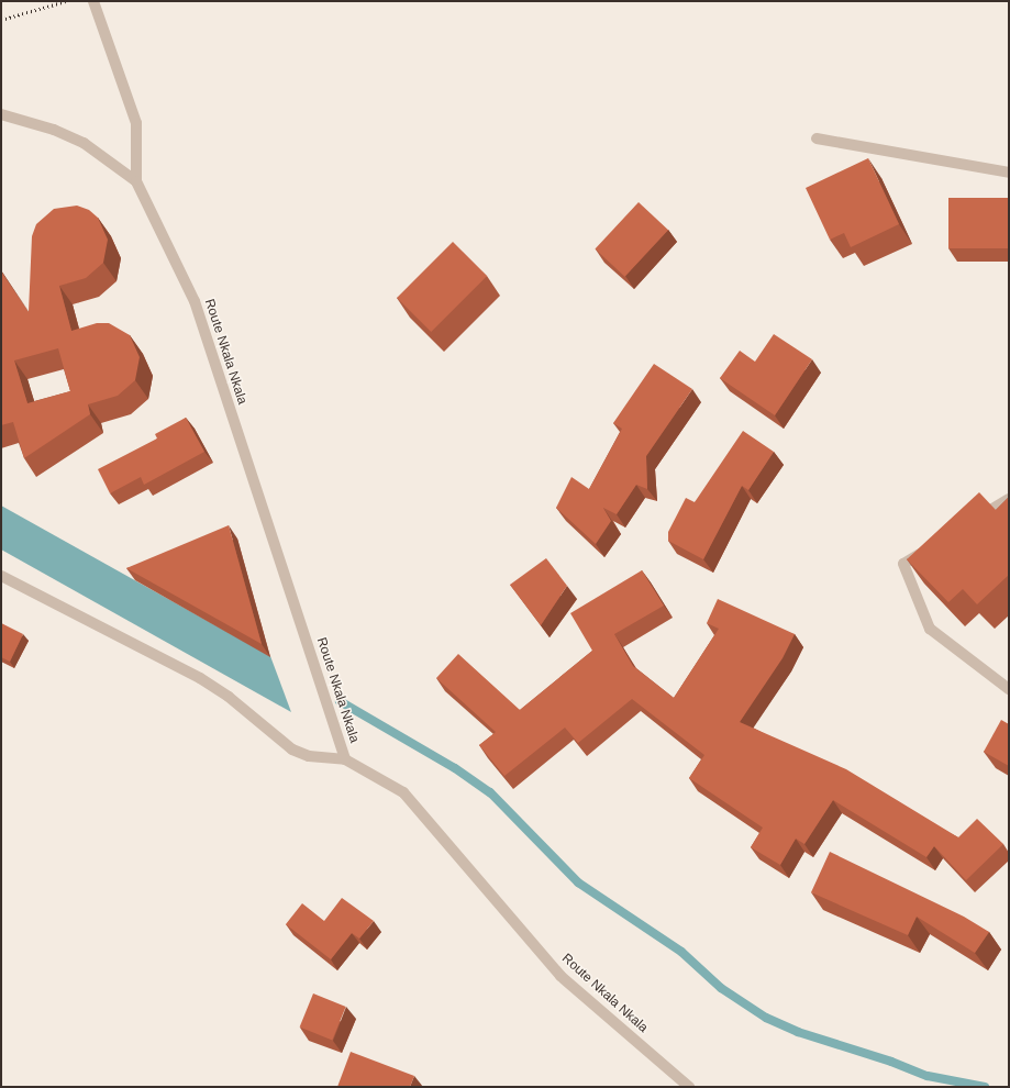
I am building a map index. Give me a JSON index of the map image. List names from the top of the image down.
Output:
{
  "streets": {
    "street": ["Route Nkala Nkala"]
  }
}
